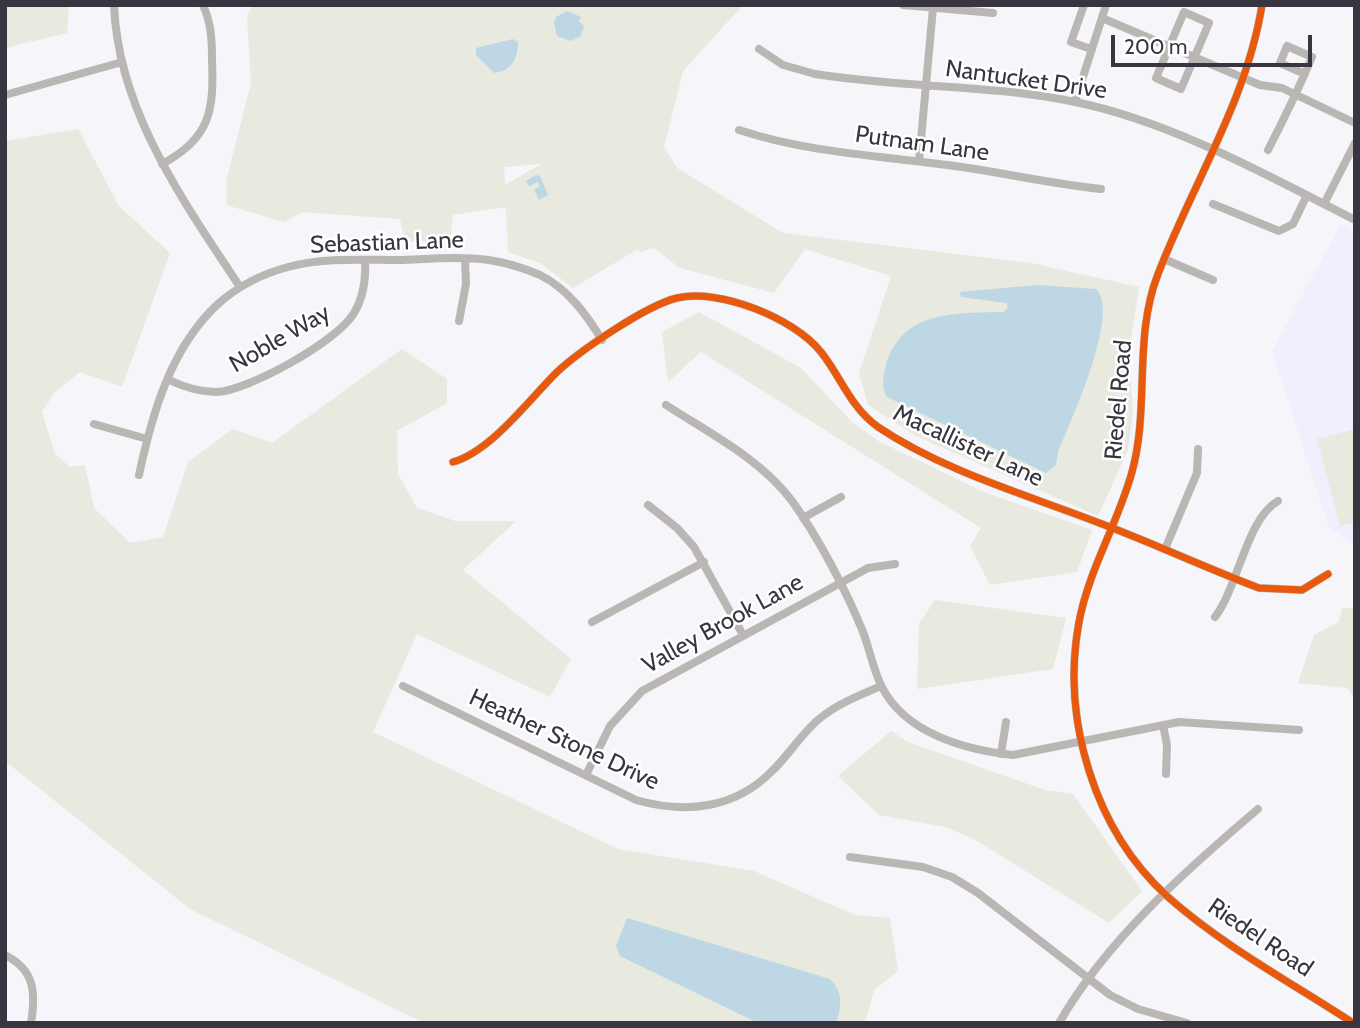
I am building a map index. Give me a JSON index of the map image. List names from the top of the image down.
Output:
{
  "streets": {
    "street": [
      "Nantucket Drive",
      "Putnam Lane",
      "Sebastian Lane",
      "Noble Way",
      "Riedel Road",
      "Macallister Lane",
      "Valley Brook Lane",
      "Heather Stone Drive"
    ]
  },
  "crossings": [
    ["Nantucket Drive", "Riedel Road"],
    ["Sebastian Lane", "Noble Way"],
    ["Sebastian Lane", "Macallister Lane"],
    ["Riedel Road", "Macallister Lane"],
    ["Valley Brook Lane", "Heather Stone Drive"]
  ],
  "scale_bar": "200 m"
}
